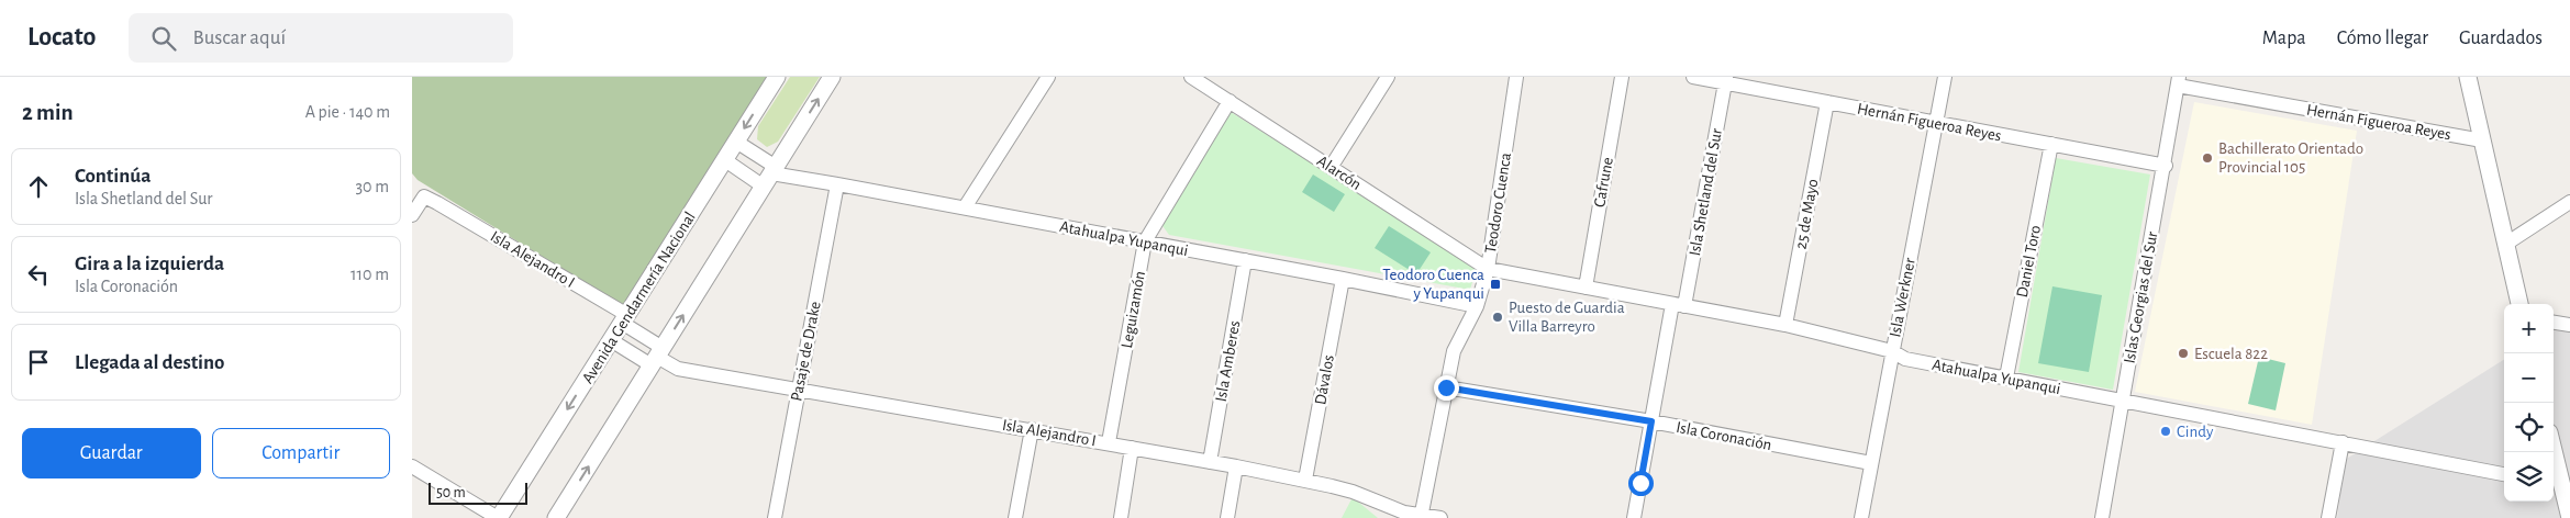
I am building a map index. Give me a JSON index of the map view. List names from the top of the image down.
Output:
{
  "streets": {
    "street": [
      "Hernán Figueroa Reyes",
      "Alarcón",
      "Cafrune",
      "Isla Shetland del Sur",
      "Teodoro Cuenca",
      "25 de Mayo",
      "Atahualpa Yupanqui",
      "Isla Alejandro I",
      "Daniel Toro",
      "Avenida Gendarmería Nacional",
      "Isla Werkner",
      "Islas Georgias del Sur",
      "Leguizamón",
      "Pasaje de Drake",
      "Isla Amberes",
      "Dávalos",
      "Isla Coronación"
    ]
  },
  "crossings": [
    ["Hernán Figueroa Reyes", "Isla Shetland del Sur"],
    ["Hernán Figueroa Reyes", "25 de Mayo"],
    ["Hernán Figueroa Reyes", "Daniel Toro"],
    ["Hernán Figueroa Reyes", "Isla Werkner"],
    ["Hernán Figueroa Reyes", "Islas Georgias del Sur"],
    ["Alarcón", "Teodoro Cuenca"],
    ["Alarcón", "Atahualpa Yupanqui"],
    ["Alarcón", "Leguizamón"],
    ["Cafrune", "Atahualpa Yupanqui"],
    ["Isla Shetland del Sur", "Atahualpa Yupanqui"],
    ["Isla Shetland del Sur", "Isla Coronación"],
    ["Teodoro Cuenca", "Atahualpa Yupanqui"],
    ["Teodoro Cuenca", "Isla Alejandro I"],
    ["Teodoro Cuenca", "Isla Coronación"],
    ["25 de Mayo", "Atahualpa Yupanqui"],
    ["Atahualpa Yupanqui", "Daniel Toro"],
    ["Atahualpa Yupanqui", "Isla Werkner"],
    ["Atahualpa Yupanqui", "Islas Georgias del Sur"],
    ["Atahualpa Yupanqui", "Leguizamón"],
    ["Atahualpa Yupanqui", "Pasaje de Drake"],
    ["Atahualpa Yupanqui", "Isla Amberes"],
    ["Atahualpa Yupanqui", "Dávalos"],
    ["Isla Alejandro I", "Avenida Gendarmería Nacional"],
    ["Isla Alejandro I", "Leguizamón"],
    ["Isla Alejandro I", "Pasaje de Drake"],
    ["Isla Alejandro I", "Isla Amberes"],
    ["Isla Alejandro I", "Dávalos"],
    ["Isla Werkner", "Isla Coronación"]
  ],
  "places": {
    "other": [
      "Bachillerato Orientado Provincial 105",
      "Puesto de Guardia Villa Barreyro",
      "Escuela 822",
      "Cindy"
    ],
    "transit": ["Teodoro Cuenca y Yupanqui"]
  },
  "scale_bar": "50 m",
  "page": {
    "header": "Locato",
    "search": "Buscar aquí",
    "nav": ["Mapa", "Cómo llegar", "Guardados"],
    "heading": ["2 min", "A pie · 140 m"],
    "list": [
      ["Continúa", "Isla Shetland del Sur", "30 m"],
      ["Gira a la izquierda", "Isla Coronación", "110 m"],
      "Llegada al destino"
    ],
    "map_buttons": ["+", "−"],
    "buttons": ["Guardar", "Compartir"],
    "scale": "50 m"
  }
}
